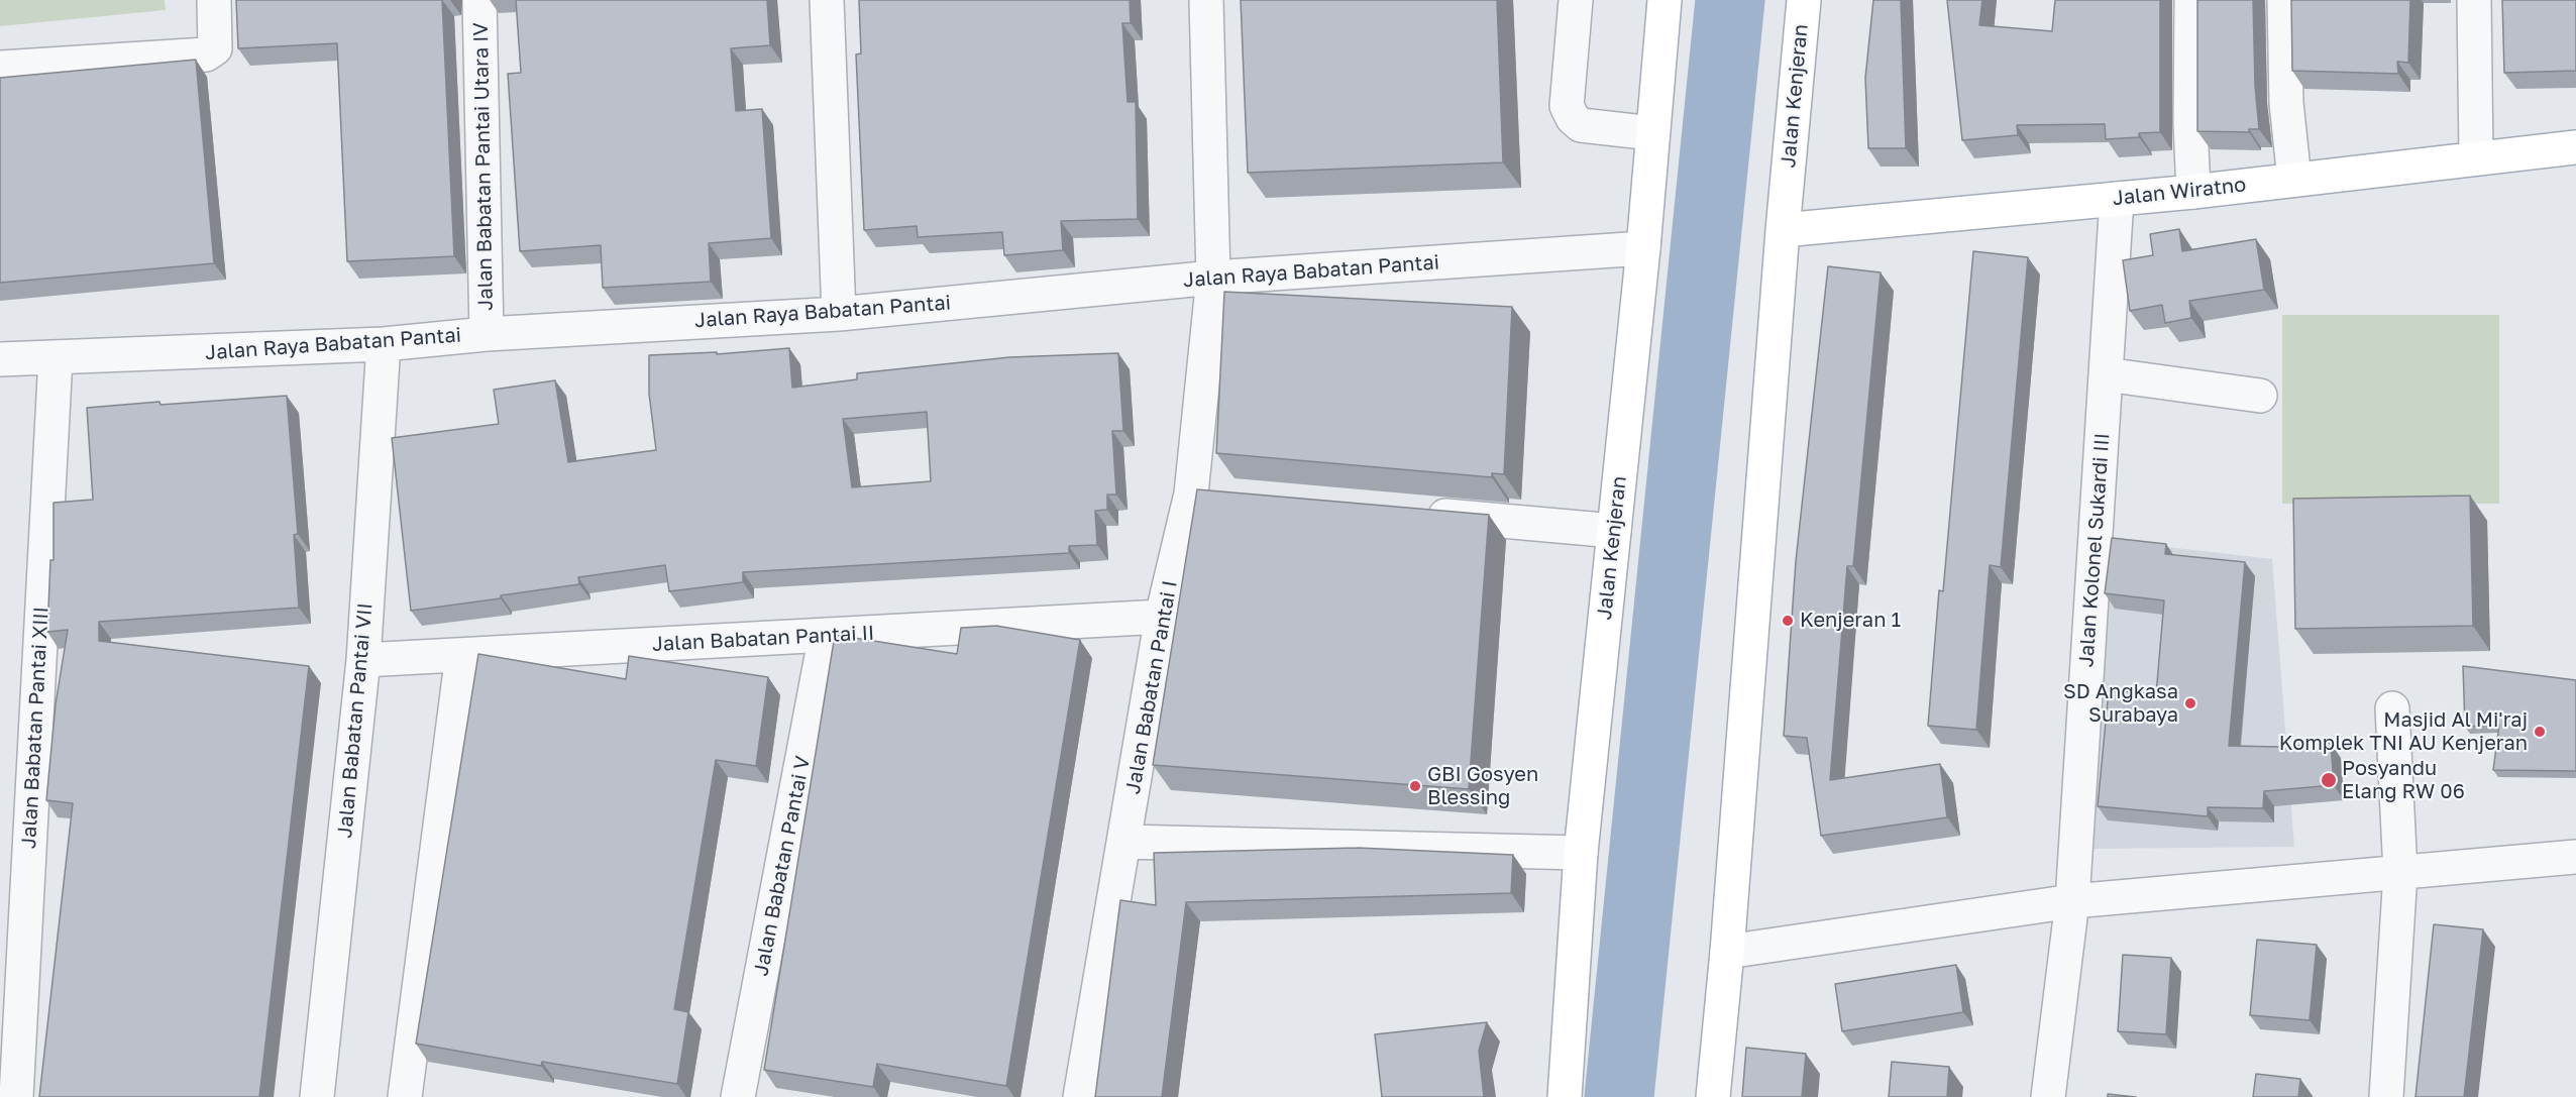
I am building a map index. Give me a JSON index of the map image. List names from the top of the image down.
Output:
{
  "streets": {
    "main road": ["Jalan Kenjeran", "Jalan Wiratno"],
    "street": [
      "Jalan Babatan Pantai Utara IV",
      "Jalan Raya Babatan Pantai",
      "Jalan Kolonel Sukardi III",
      "Jalan Babatan Pantai II",
      "Jalan Babatan Pantai I",
      "Jalan Babatan Pantai VII",
      "Jalan Babatan Pantai XIII",
      "Jalan Babatan Pantai V"
    ]
  },
  "crossings": [
    ["Jalan Kenjeran", "Jalan Wiratno"],
    ["Jalan Kenjeran", "Jalan Raya Babatan Pantai"],
    ["Jalan Babatan Pantai Utara IV", "Jalan Raya Babatan Pantai"],
    ["Jalan Wiratno", "Jalan Kolonel Sukardi III"],
    ["Jalan Raya Babatan Pantai", "Jalan Babatan Pantai I"],
    ["Jalan Raya Babatan Pantai", "Jalan Babatan Pantai VII"],
    ["Jalan Raya Babatan Pantai", "Jalan Babatan Pantai XIII"],
    ["Jalan Babatan Pantai II", "Jalan Babatan Pantai I"],
    ["Jalan Babatan Pantai II", "Jalan Babatan Pantai VII"],
    ["Jalan Babatan Pantai II", "Jalan Babatan Pantai V"]
  ],
  "places": [
    "Kenjeran 1",
    "SD Angkasa Surabaya",
    "Masjid Al Mi'raj Komplek TNI AU Kenjeran",
    "Posyandu Elang RW 06",
    "GBI Gosyen Blessing"
  ]
}
